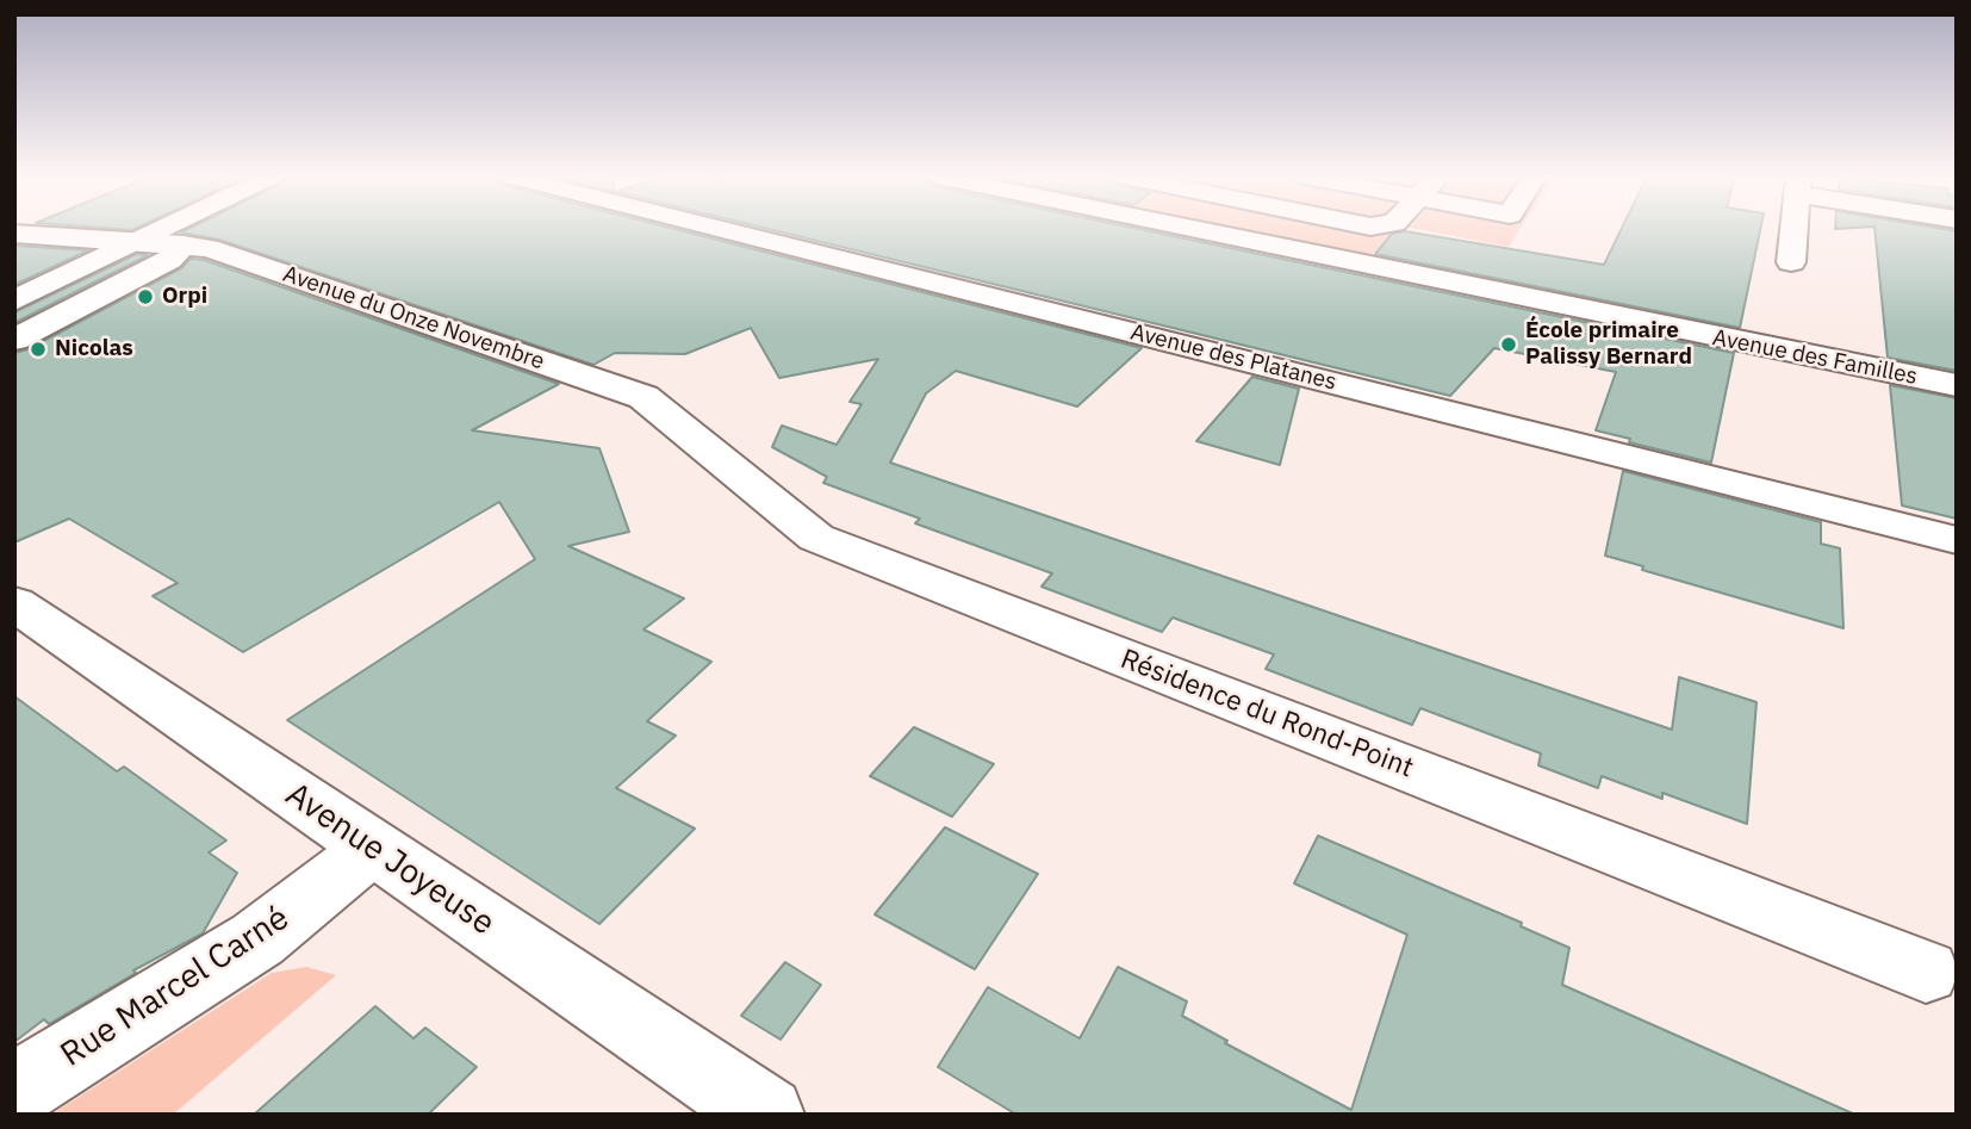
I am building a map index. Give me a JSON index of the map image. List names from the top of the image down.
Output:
{
  "streets": {
    "street": [
      "Avenue du Onze Novembre",
      "Avenue des Platanes",
      "Avenue des Familles",
      "Résidence du Rond-Point",
      "Avenue Joyeuse",
      "Rue Marcel Carné"
    ]
  },
  "crossings": [
    ["Avenue du Onze Novembre", "Résidence du Rond-Point"],
    ["Avenue Joyeuse", "Rue Marcel Carné"]
  ],
  "places": ["Orpi", "École primaire Palissy Bernard", "Nicolas"]
}
